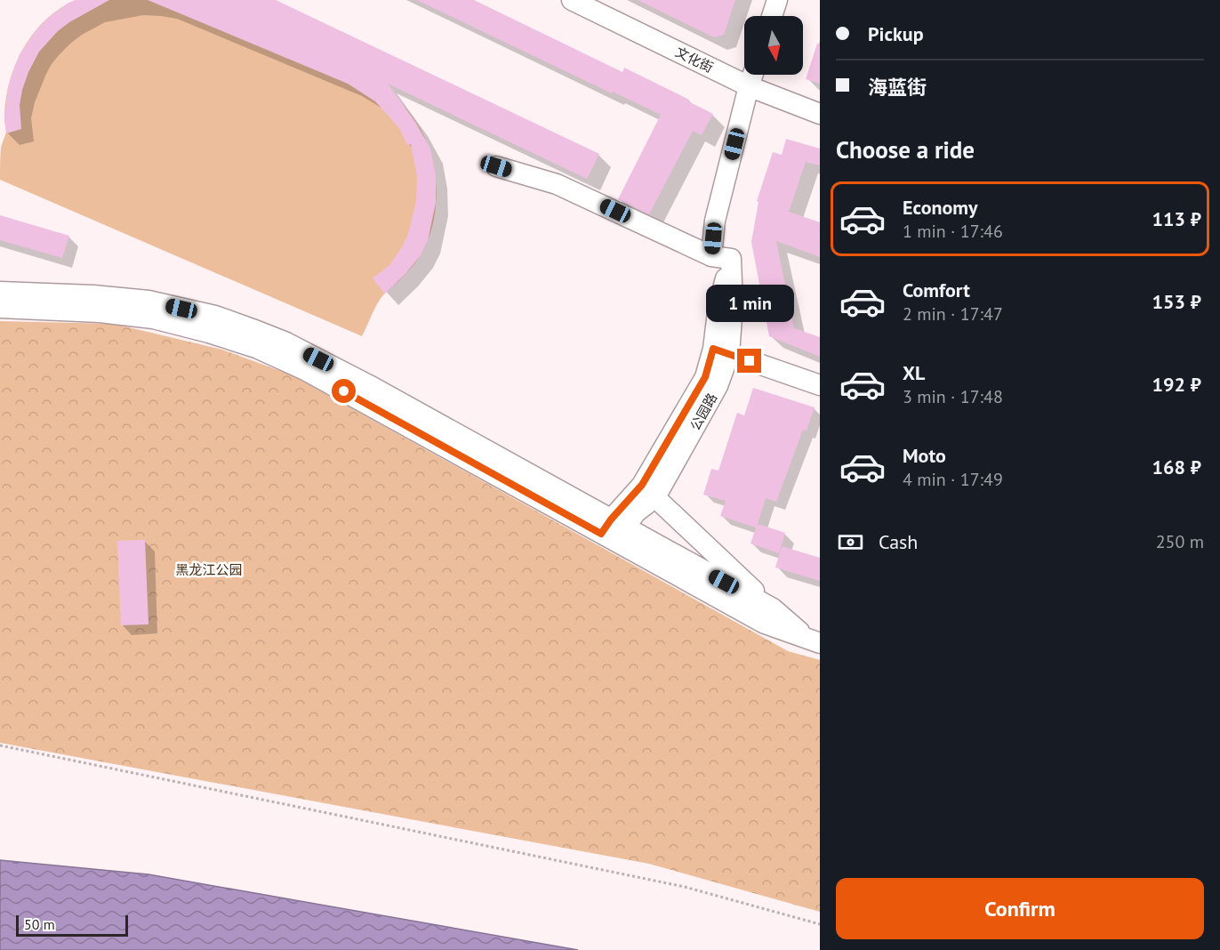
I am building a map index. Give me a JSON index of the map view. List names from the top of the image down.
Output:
{
  "streets": {
    "street": ["文化街", "公园路"]
  },
  "crossings": [
    ["文化街", "公园路"]
  ],
  "parks": ["黑龙江公园"],
  "scale_bar": "50 m",
  "north": "bottom",
  "page": {
    "banner": ["Pickup", "海蓝街"],
    "heading": "Choose a ride",
    "list": [
      {
        "name": "Economy",
        "note": "1 min · 17:46",
        "value": "113 ₽"
      },
      {
        "name": "Comfort",
        "note": "2 min · 17:47",
        "value": "153 ₽"
      },
      {
        "name": "XL",
        "note": "3 min · 17:48",
        "value": "192 ₽"
      },
      {
        "name": "Moto",
        "note": "4 min · 17:49",
        "value": "168 ₽"
      }
    ],
    "bubble": "1 min",
    "pay": ["Cash", "250 m"],
    "buttons": "Confirm",
    "scale": "50 m"
  }
}
